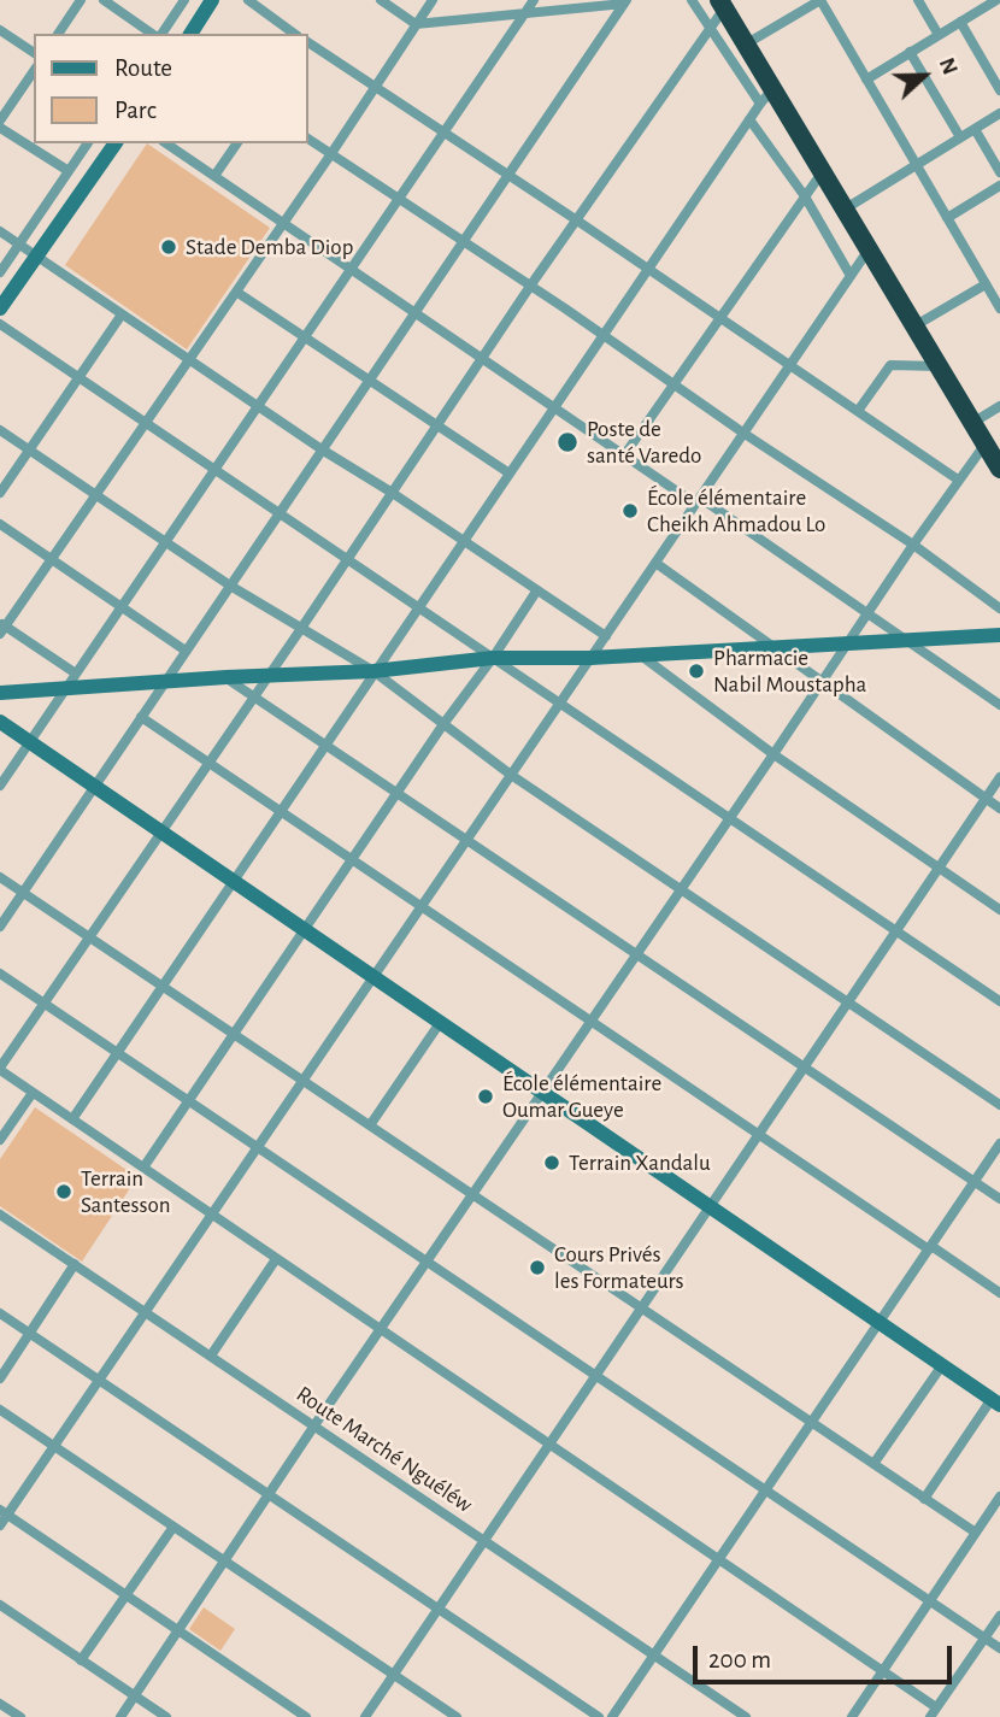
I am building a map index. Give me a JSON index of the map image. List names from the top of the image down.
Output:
{
  "streets": {
    "street": ["Route Marché Nguéléw"]
  },
  "places": [
    "Stade Demba Diop",
    "Poste de santé Varedo",
    "École élémentaire Cheikh Ahmadou Lo",
    "Pharmacie Nabil Moustapha",
    "École élémentaire Oumar Gueye",
    "Terrain Xandalu",
    "Terrain Santesson",
    "Cours Privés les Formateurs"
  ],
  "legend": ["Route", "Parc"],
  "scale_bar": "200 m",
  "north": "right"
}
